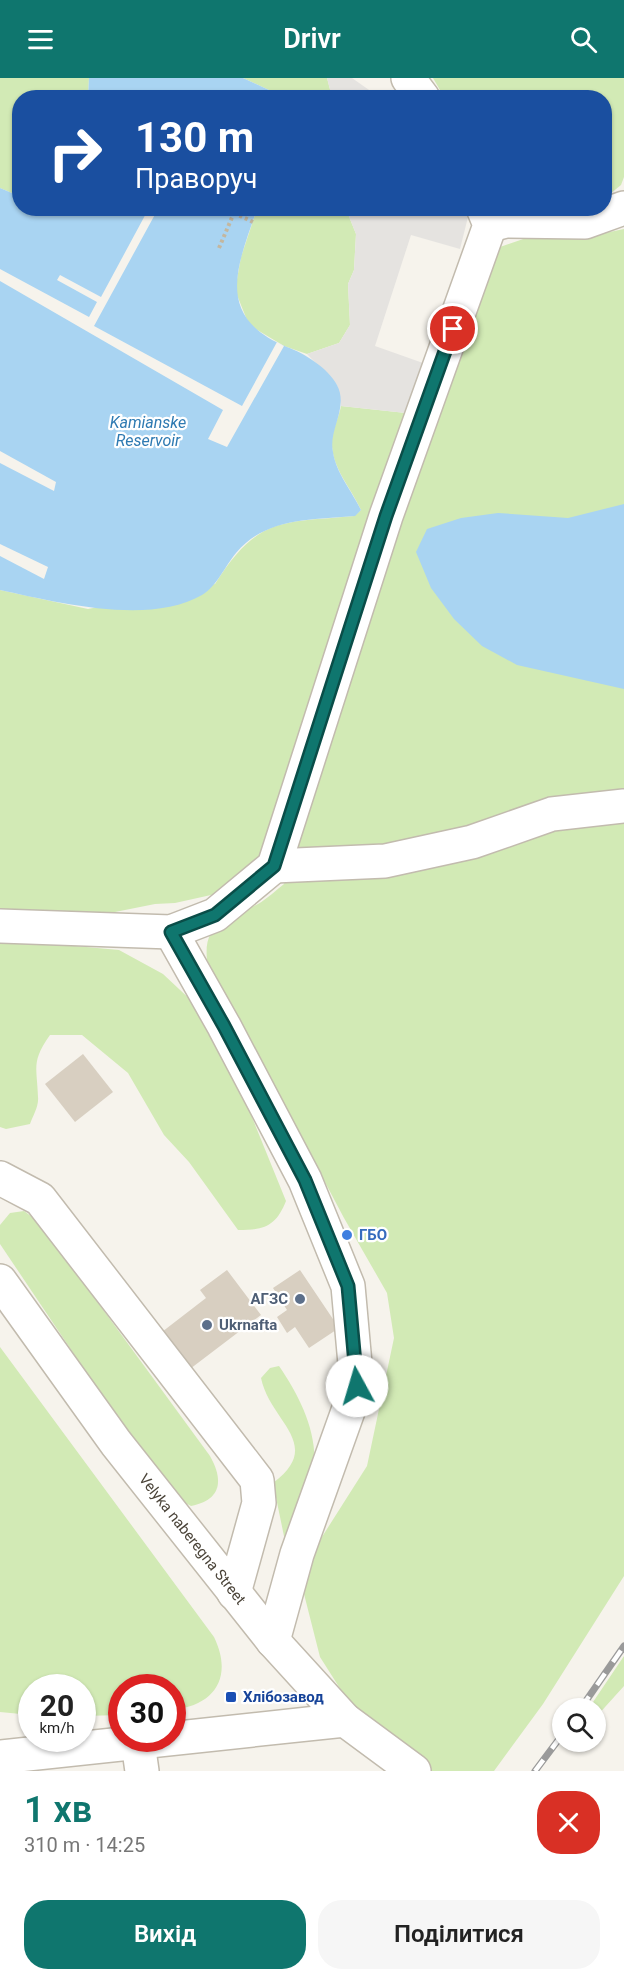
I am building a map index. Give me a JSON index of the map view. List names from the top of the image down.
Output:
{
  "streets": {
    "street": ["Velyka naberegna Street"]
  },
  "water": ["Kamianske Reservoir"],
  "places": {
    "other": ["ГБО", "АГЗС", "Ukrnafta"],
    "transit": ["Хлібозавод"]
  },
  "page": {
    "header": "Drivr",
    "turn": ["130 m", "Праворуч"],
    "speed": "20 km/h",
    "limit": "30",
    "heading": ["1 хв", "310 m · 14:25"],
    "buttons": ["Вихід", "Поділитися"]
  }
}
